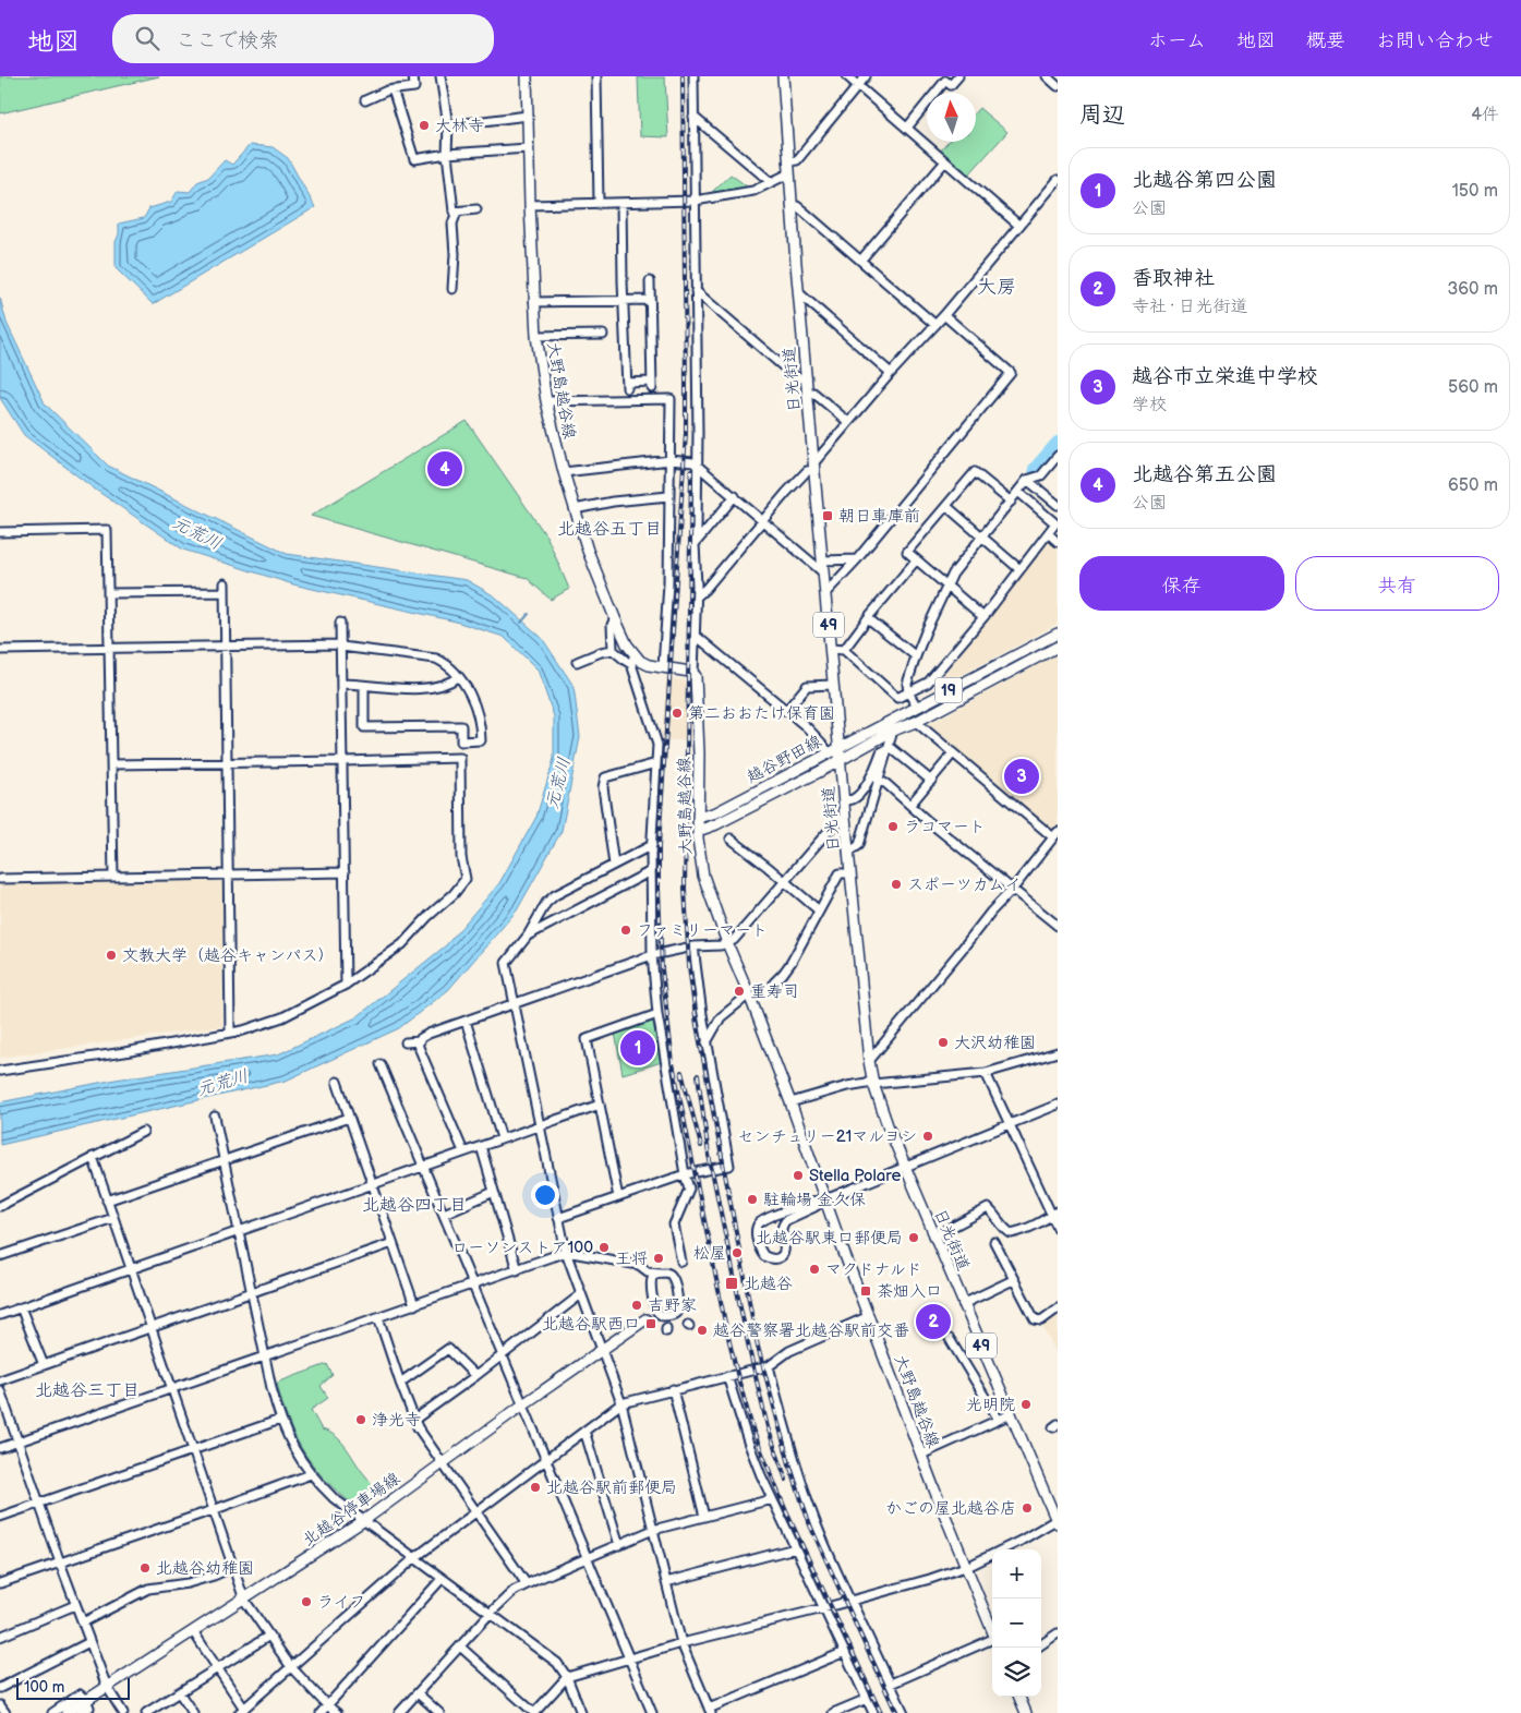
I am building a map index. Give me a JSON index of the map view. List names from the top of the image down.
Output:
{
  "streets": {
    "main road": [
      "日光街道",
      "大野島越谷線",
      "49",
      "19",
      "越谷野田線",
      "北越谷停車場線"
    ]
  },
  "crossings": [
    ["日光街道", "越谷野田線"],
    ["大野島越谷線", "越谷野田線"]
  ],
  "districts": [
    "大房",
    "北越谷五丁目",
    "北越谷四丁目",
    "北越谷三丁目"
  ],
  "water": ["元荒川"],
  "places": {
    "other": [
      "大林寺",
      "第二おおたけ保育園",
      "ラコマート",
      "スポーツカムイ",
      "ファミリーマート",
      "文教大学（越谷キャンパス）",
      "重寿司",
      "大沢幼稚園",
      "センチュリー21マルヨシ",
      "Stella Polare",
      "駐輪場 金久保",
      "北越谷駅東口郵便局",
      "ローソンストア100",
      "松屋",
      "王将",
      "マクドナルド",
      "吉野家",
      "越谷警察署北越谷駅前交番",
      "光明院",
      "浄光寺",
      "北越谷駅前郵便局",
      "かごの屋北越谷店",
      "北越谷幼稚園",
      "ライフ"
    ],
    "transit": [
      "朝日車庫前",
      "北越谷",
      "茶畑入口",
      "北越谷駅西口"
    ]
  },
  "scale_bar": "100 m",
  "north": "top",
  "page": {
    "header": "地図",
    "search": "ここで検索",
    "nav": [
      "ホーム",
      "地図",
      "概要",
      "お問い合わせ"
    ],
    "heading": ["周辺", "4件"],
    "list": [
      {
        "mark": "1",
        "name": "北越谷第四公園",
        "note": "公園",
        "value": "150 m"
      },
      {
        "mark": "2",
        "name": "香取神社",
        "note": "寺社 · 日光街道",
        "value": "360 m"
      },
      {
        "mark": "3",
        "name": "越谷市立栄進中学校",
        "note": "学校",
        "value": "560 m"
      },
      {
        "mark": "4",
        "name": "北越谷第五公園",
        "note": "公園",
        "value": "650 m"
      }
    ],
    "pins": [
      "4",
      "3",
      "1",
      "2"
    ],
    "buttons": ["保存", "共有"],
    "map_buttons": ["+", "−"],
    "scale": "100 m"
  }
}
